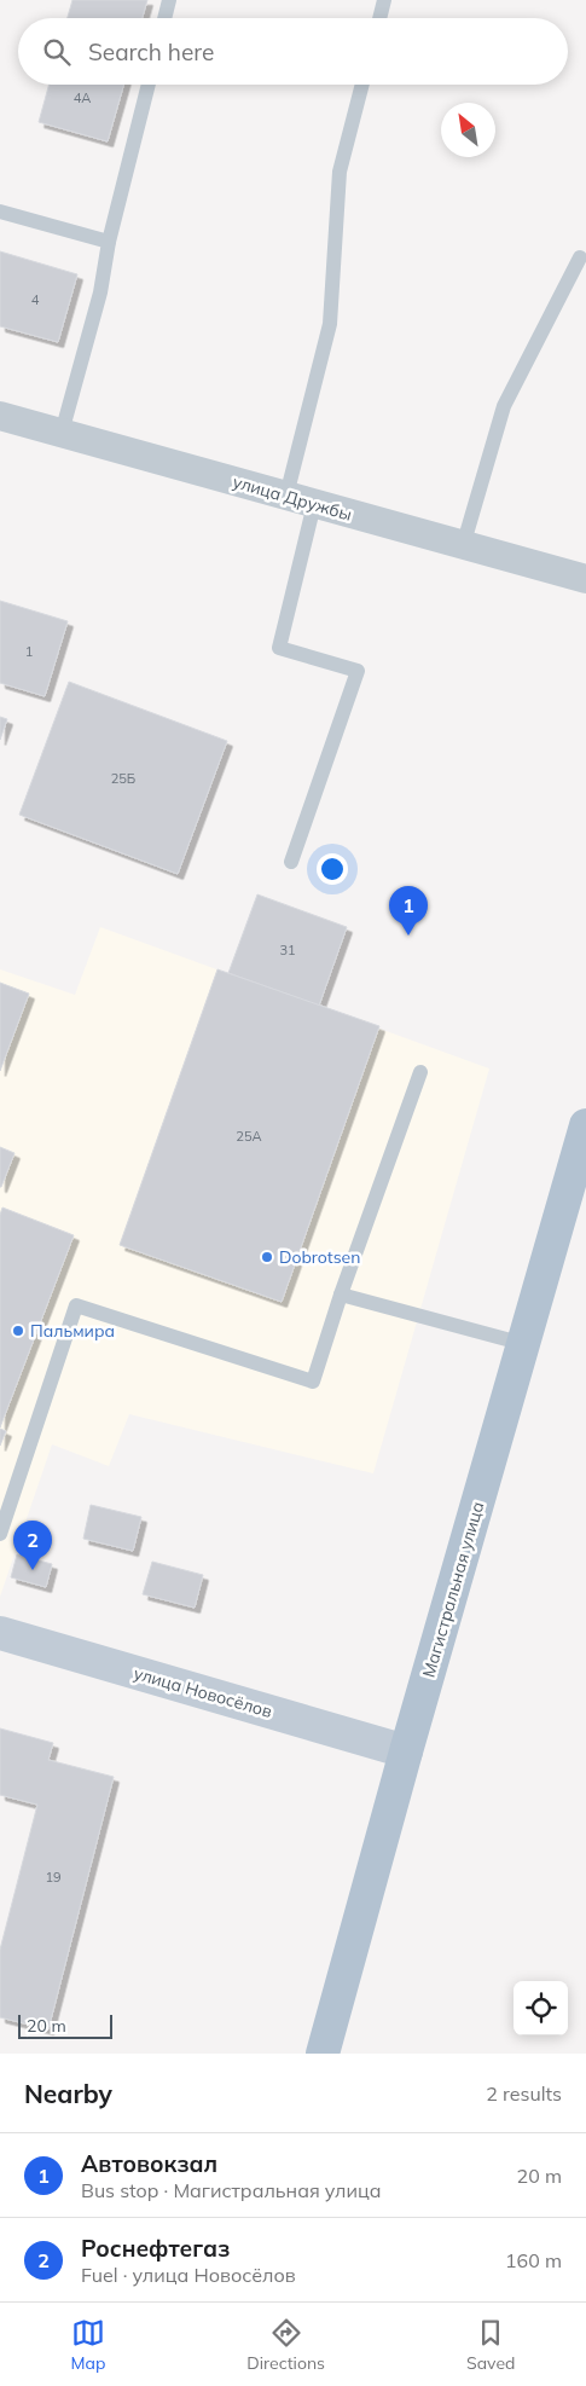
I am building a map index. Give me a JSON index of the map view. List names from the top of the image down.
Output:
{
  "streets": {
    "main road": ["Магистральная улица", "улица Новосёлов"],
    "street": ["улица Дружбы"]
  },
  "crossings": [
    ["Магистральная улица", "улица Новосёлов"]
  ],
  "places": ["Dobrotsen", "Пальмира"],
  "house_numbers": [
    "4А",
    "4",
    "1",
    "25Б",
    "31",
    "25А",
    "19"
  ],
  "scale_bar": "20 m",
  "north": "top left",
  "page": {
    "search": "Search here",
    "pins": ["1", "2"],
    "scale": "20 m",
    "heading": ["Nearby", "2 results"],
    "list": [
      {
        "mark": "1",
        "name": "Автовокзал",
        "note": "Bus stop · Магистральная улица",
        "value": "20 m"
      },
      {
        "mark": "2",
        "name": "Роснефтегаз",
        "note": "Fuel · улица Новосёлов",
        "value": "160 m"
      }
    ],
    "nav": ["Map", "Directions", "Saved"]
  }
}
